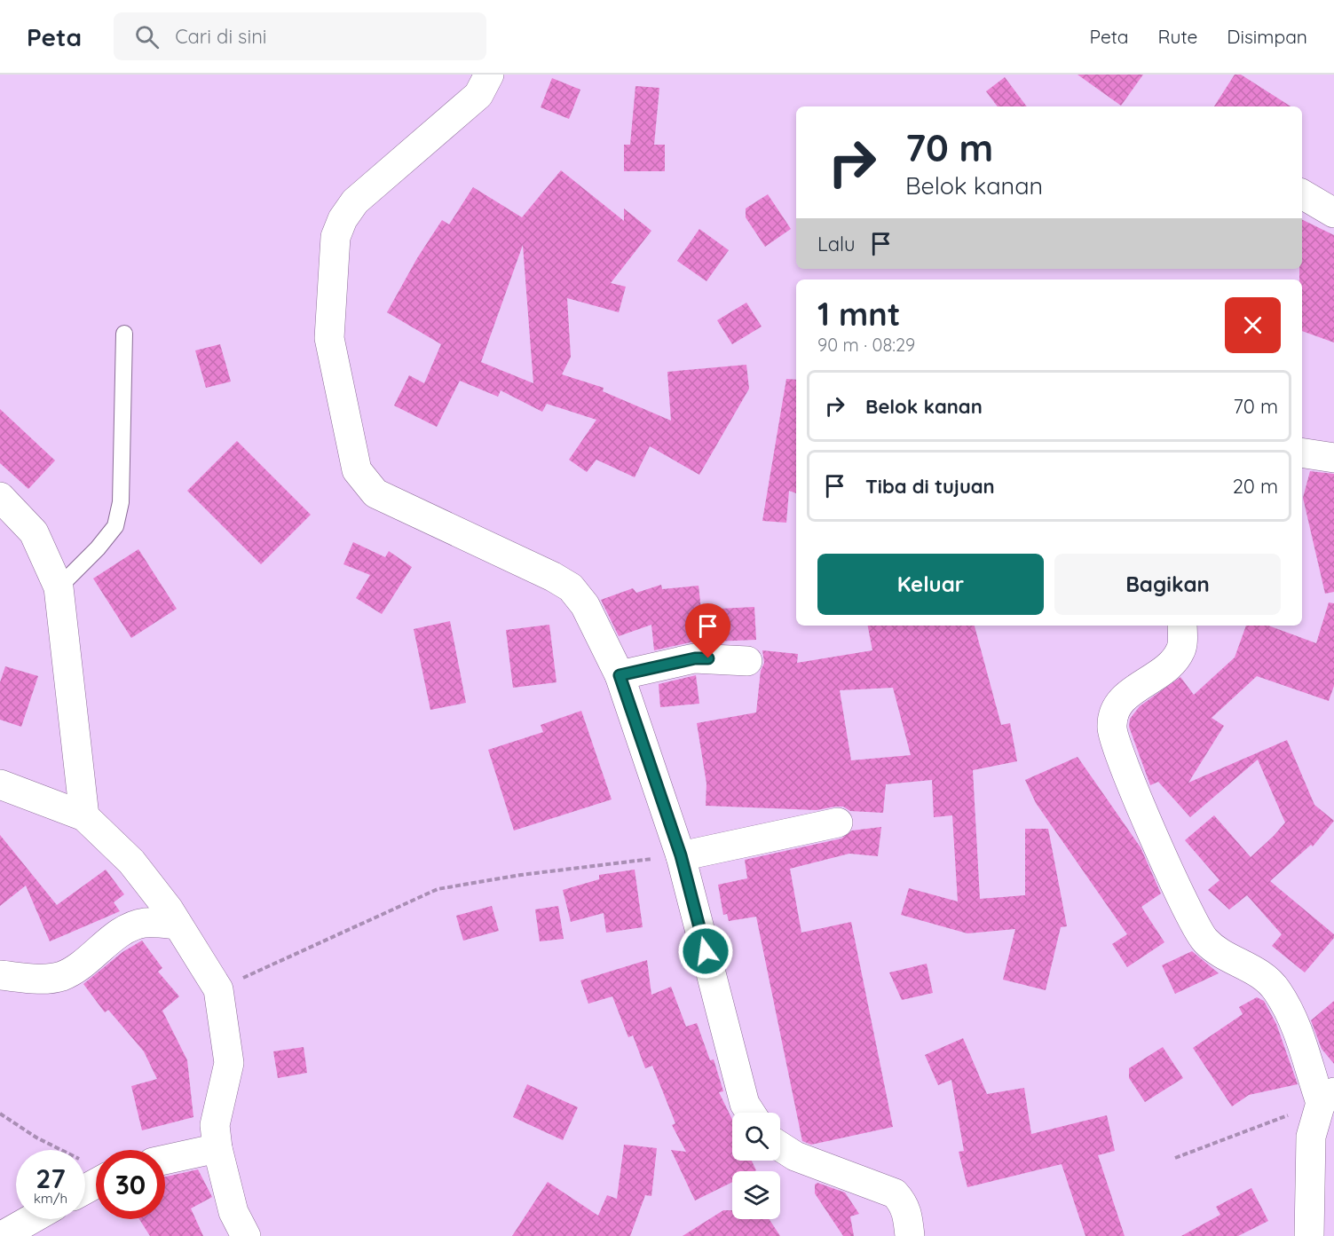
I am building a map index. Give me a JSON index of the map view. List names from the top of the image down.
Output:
{
  "page": {
    "header": "Peta",
    "search": "Cari di sini",
    "nav": ["Peta", "Rute", "Disimpan"],
    "turn": ["70 m", "Belok kanan"],
    "then": "Lalu",
    "heading": ["1 mnt", "90 m · 08:29"],
    "list": [
      {
        "name": "Belok kanan",
        "value": "70 m"
      },
      {
        "name": "Tiba di tujuan",
        "value": "20 m"
      }
    ],
    "buttons": ["Keluar", "Bagikan"],
    "speed": "27 km/h",
    "limit": "30"
  }
}
